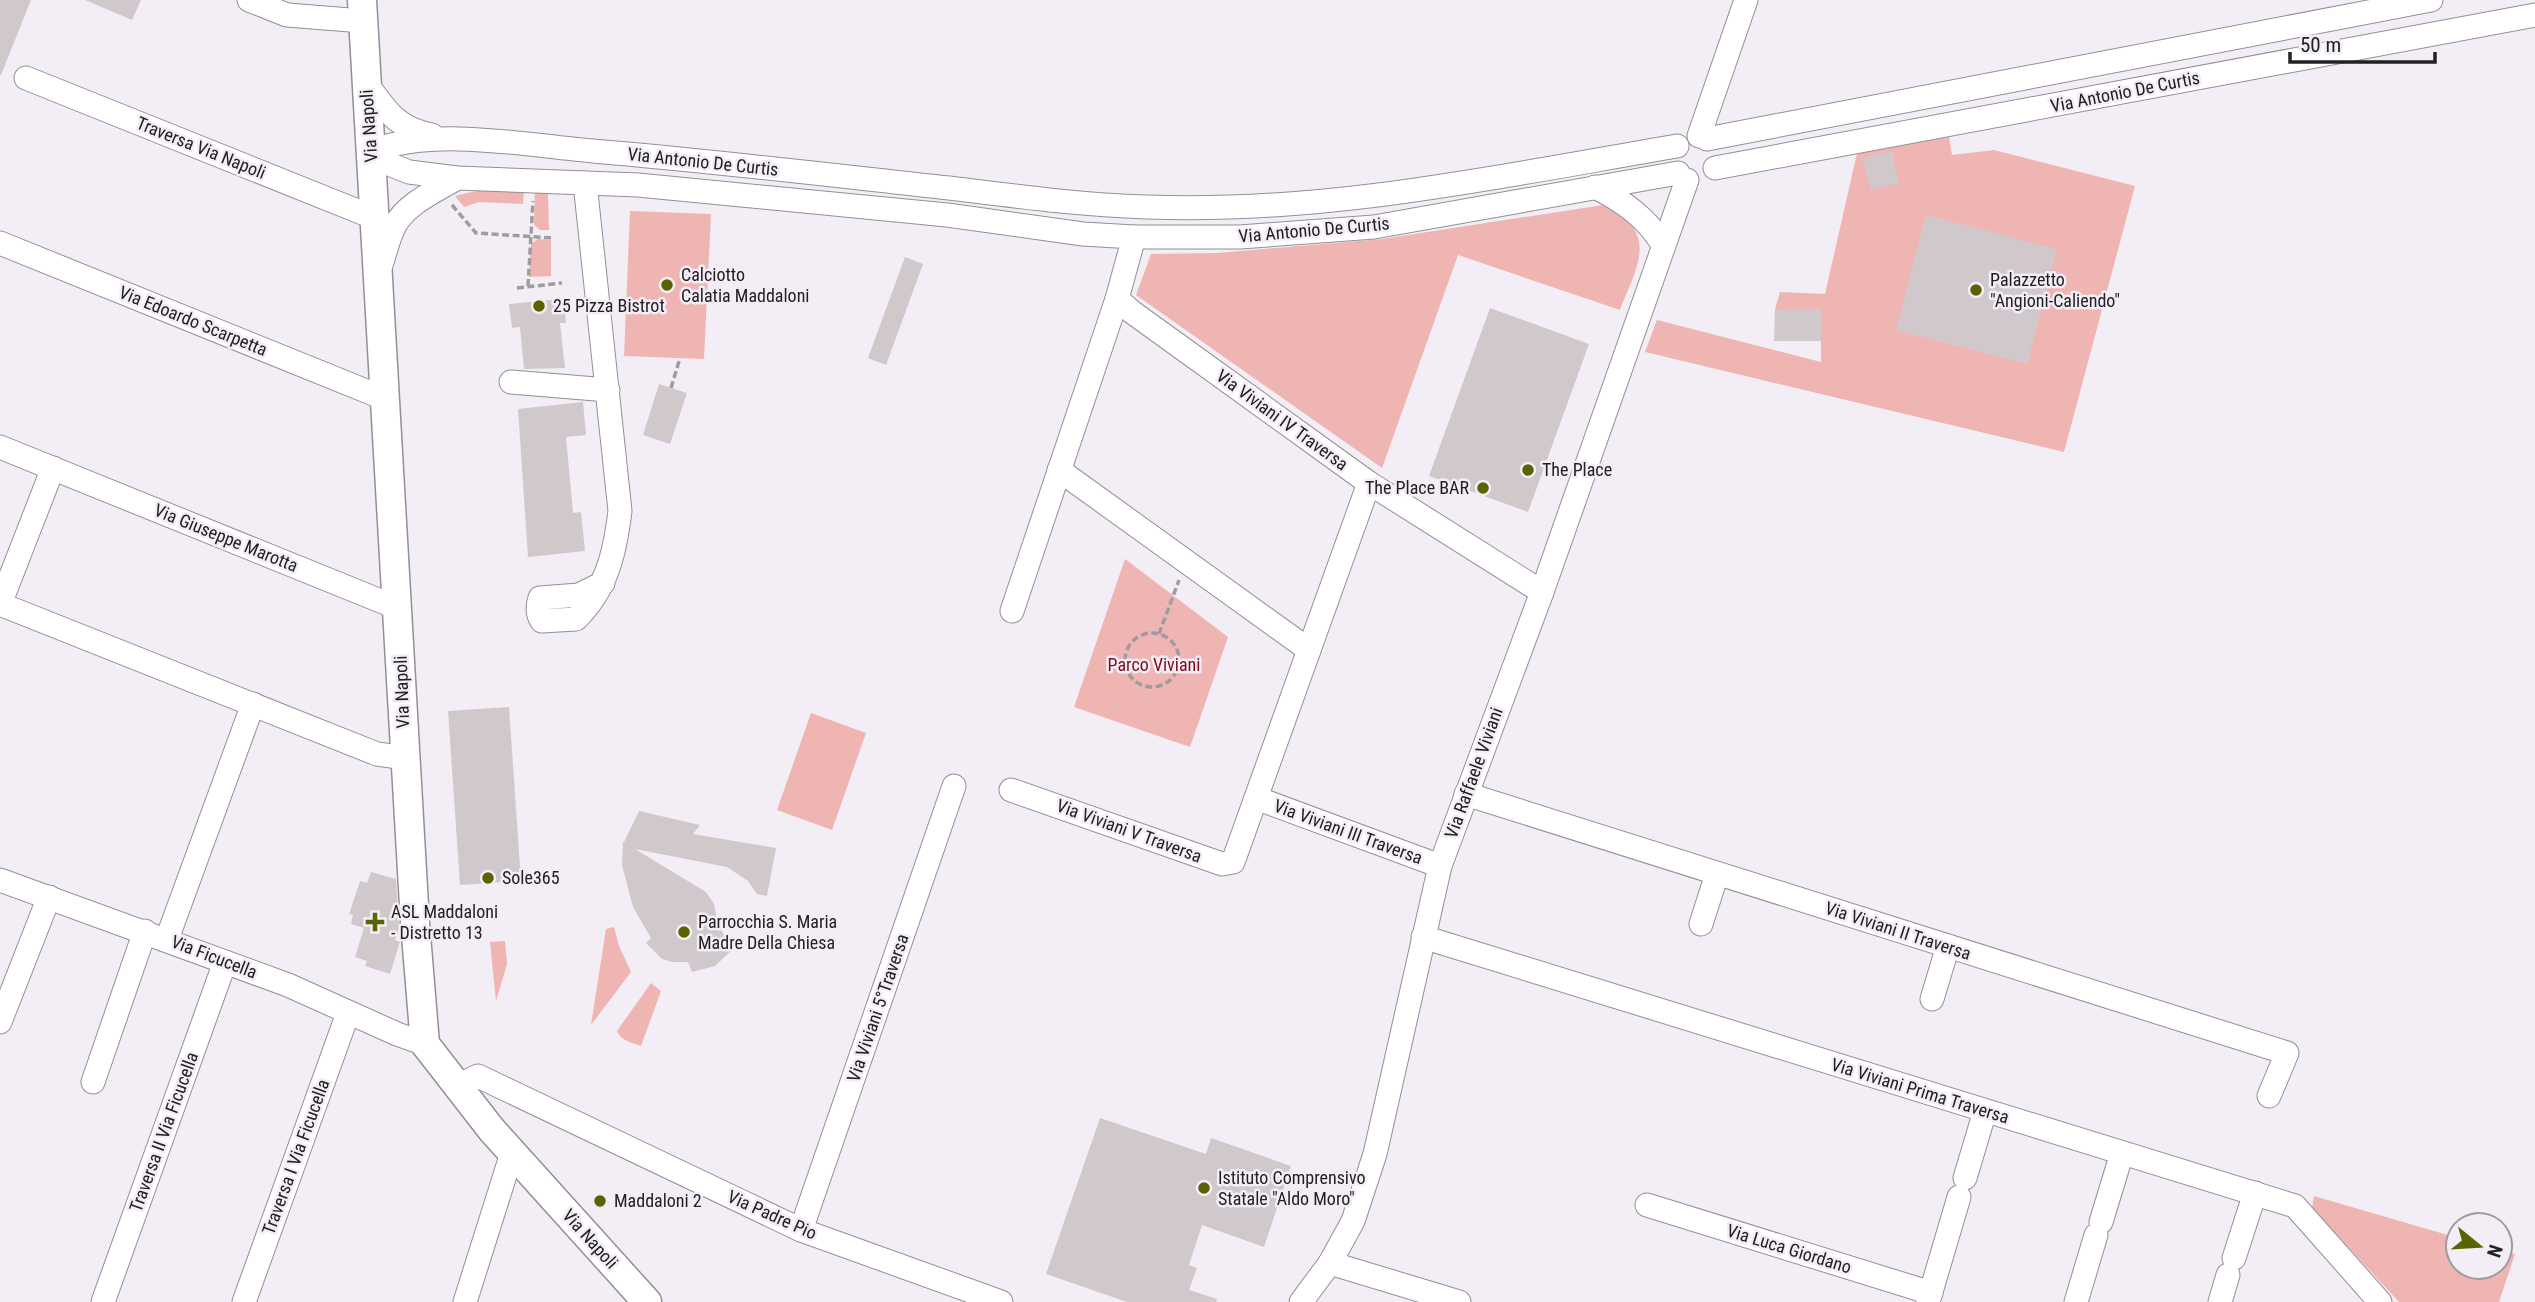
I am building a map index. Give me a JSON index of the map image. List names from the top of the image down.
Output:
{
  "streets": {
    "main road": ["Via Napoli"],
    "street": [
      "Via Antonio De Curtis",
      "Traversa Via Napoli",
      "Via Edoardo Scarpetta",
      "Via Viviani IV Traversa",
      "Via Giuseppe Marotta",
      "Via Raffaele Viviani",
      "Via Viviani V Traversa",
      "Via Viviani III Traversa",
      "Via Viviani II Traversa",
      "Via Ficucella",
      "Via Viviani 5°Traversa",
      "Via Viviani Prima Traversa",
      "Traversa II Via Ficucella",
      "Traversa I Via Ficucella",
      "Via Padre Pio",
      "Via Luca Giordano"
    ]
  },
  "crossings": [
    ["Via Antonio De Curtis", "Via Napoli"],
    ["Via Antonio De Curtis", "Via Raffaele Viviani"],
    ["Via Napoli", "Traversa Via Napoli"],
    ["Via Napoli", "Via Edoardo Scarpetta"],
    ["Via Napoli", "Via Giuseppe Marotta"],
    ["Via Napoli", "Via Ficucella"],
    ["Via Napoli", "Via Padre Pio"],
    ["Via Viviani IV Traversa", "Via Raffaele Viviani"],
    ["Via Viviani IV Traversa", "Via Viviani V Traversa"],
    ["Via Raffaele Viviani", "Via Viviani III Traversa"],
    ["Via Raffaele Viviani", "Via Viviani II Traversa"],
    ["Via Raffaele Viviani", "Via Viviani Prima Traversa"],
    ["Via Viviani V Traversa", "Via Viviani III Traversa"],
    ["Via Ficucella", "Traversa II Via Ficucella"],
    ["Via Ficucella", "Traversa I Via Ficucella"],
    ["Via Viviani 5°Traversa", "Via Padre Pio"],
    ["Via Viviani Prima Traversa", "Via Luca Giordano"]
  ],
  "parks": ["Parco Viviani"],
  "places": {
    "other": [
      "Calciotto Calatia Maddaloni",
      "Palazzetto \"Angioni-Caliendo\"",
      "25 Pizza Bistrot",
      "The Place",
      "The Place BAR",
      "Sole365",
      "Parrocchia S. Maria Madre Della Chiesa",
      "Istituto Comprensivo Statale \"Aldo Moro\"",
      "Maddaloni 2"
    ],
    "health": ["ASL Maddaloni - Distretto 13"]
  },
  "scale_bar": "50 m",
  "north": "right"
}
